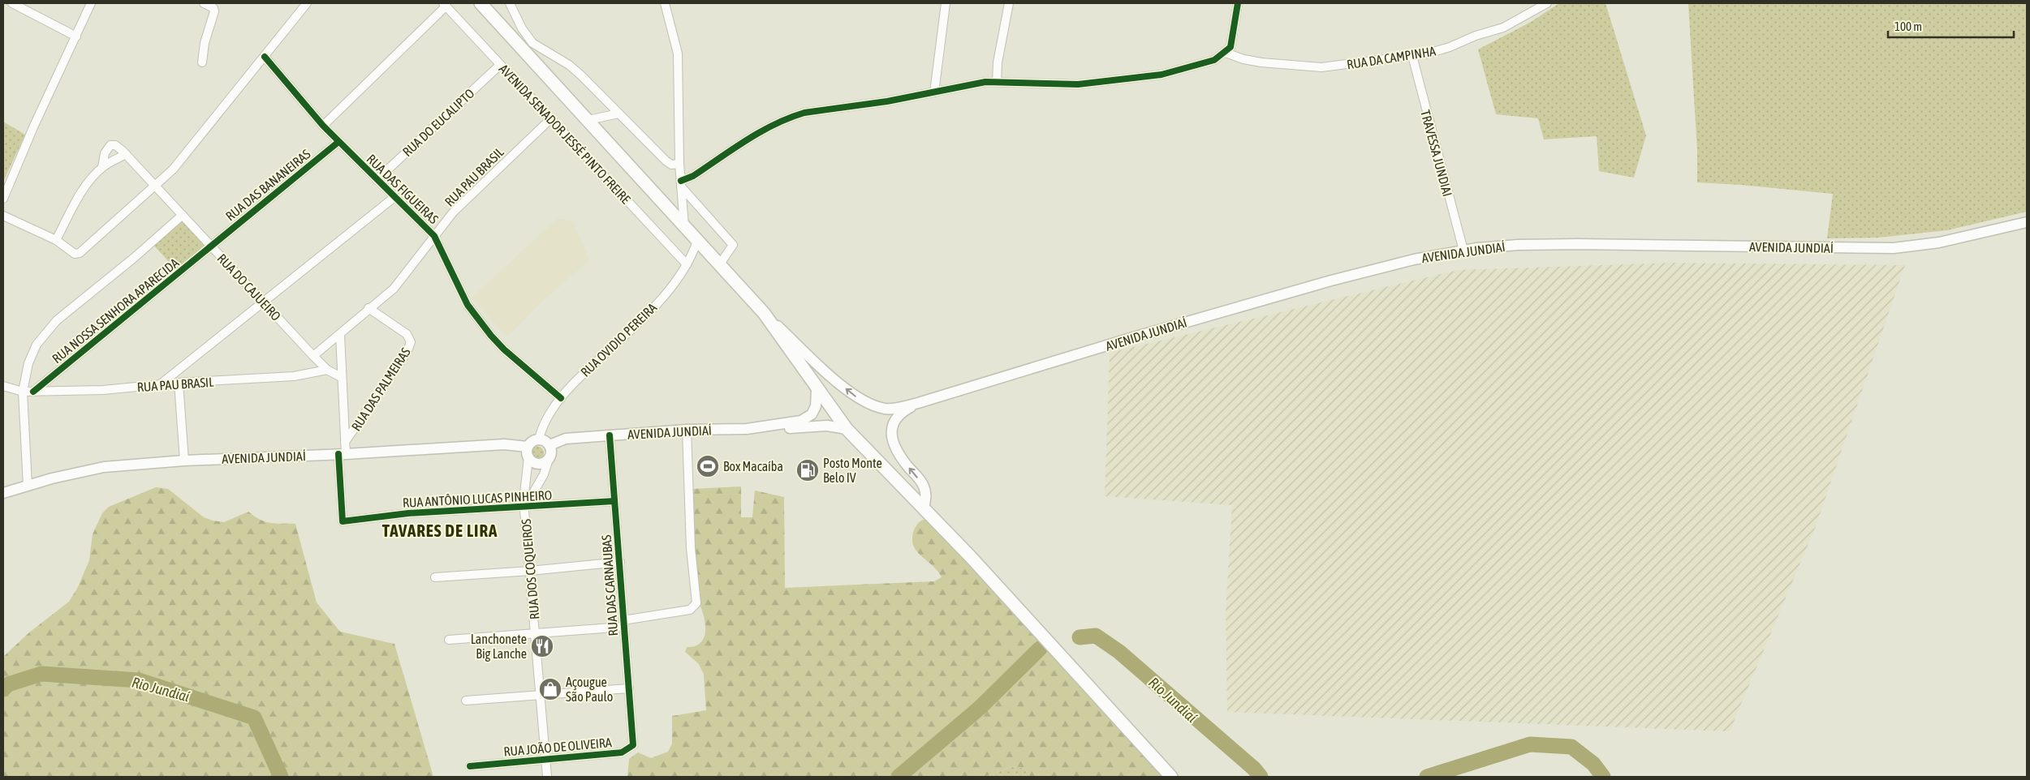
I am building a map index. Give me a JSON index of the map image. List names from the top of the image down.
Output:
{
  "streets": {
    "main road": ["AVENIDA JUNDIAÍ"],
    "street": [
      "RUA DA CAMPINHA",
      "RUA DO EUCALIPTO",
      "AVENIDA SENADOR JESSÉ PINTO FREIRE",
      "TRAVESSA JUNDIAI",
      "RUA PAU BRASIL",
      "RUA DAS BANANEIRAS",
      "RUA DAS FIGUEIRAS",
      "RUA DO CAJUEIRO",
      "RUA NOSSA SENHORA APARECIDA",
      "RUA OVIDIO PEREIRA",
      "RUA DAS PALMEIRAS",
      "RUA ANTÔNIO LUCAS PINHEIRO",
      "RUA DOS COQUEIROS",
      "RUA DAS CARNAUBAS",
      "RUA JOÃO DE OLIVEIRA"
    ]
  },
  "crossings": [
    ["RUA DA CAMPINHA", "TRAVESSA JUNDIAI"],
    ["RUA DO EUCALIPTO", "AVENIDA SENADOR JESSÉ PINTO FREIRE"],
    ["RUA DO EUCALIPTO", "RUA DAS FIGUEIRAS"],
    ["AVENIDA SENADOR JESSÉ PINTO FREIRE", "RUA PAU BRASIL"],
    ["AVENIDA SENADOR JESSÉ PINTO FREIRE", "RUA OVIDIO PEREIRA"],
    ["TRAVESSA JUNDIAI", "AVENIDA JUNDIAÍ"],
    ["RUA PAU BRASIL", "RUA DAS FIGUEIRAS"],
    ["RUA PAU BRASIL", "RUA DO CAJUEIRO"],
    ["RUA PAU BRASIL", "RUA NOSSA SENHORA APARECIDA"],
    ["RUA PAU BRASIL", "RUA DAS PALMEIRAS"],
    ["RUA DAS BANANEIRAS", "RUA DAS FIGUEIRAS"],
    ["RUA DAS BANANEIRAS", "RUA DO CAJUEIRO"],
    ["RUA DAS BANANEIRAS", "RUA NOSSA SENHORA APARECIDA"],
    ["RUA DAS FIGUEIRAS", "RUA OVIDIO PEREIRA"],
    ["AVENIDA JUNDIAÍ", "RUA OVIDIO PEREIRA"],
    ["AVENIDA JUNDIAÍ", "RUA ANTÔNIO LUCAS PINHEIRO"],
    ["AVENIDA JUNDIAÍ", "RUA DOS COQUEIROS"],
    ["AVENIDA JUNDIAÍ", "RUA DAS CARNAUBAS"],
    ["RUA DO CAJUEIRO", "RUA NOSSA SENHORA APARECIDA"],
    ["RUA OVIDIO PEREIRA", "RUA DOS COQUEIROS"],
    ["RUA ANTÔNIO LUCAS PINHEIRO", "RUA DOS COQUEIROS"],
    ["RUA ANTÔNIO LUCAS PINHEIRO", "RUA DAS CARNAUBAS"],
    ["RUA DOS COQUEIROS", "RUA JOÃO DE OLIVEIRA"],
    ["RUA DAS CARNAUBAS", "RUA JOÃO DE OLIVEIRA"]
  ],
  "districts": ["TAVARES DE LIRA"],
  "water": ["Rio Jundiaí"],
  "places": {
    "sports": ["Box Macaíba"],
    "fuel station": ["Posto Monte Belo IV"],
    "restaurant": ["Lanchonete Big Lanche"],
    "shop": ["Açougue São Paulo"]
  },
  "scale_bar": "100 m"
}
